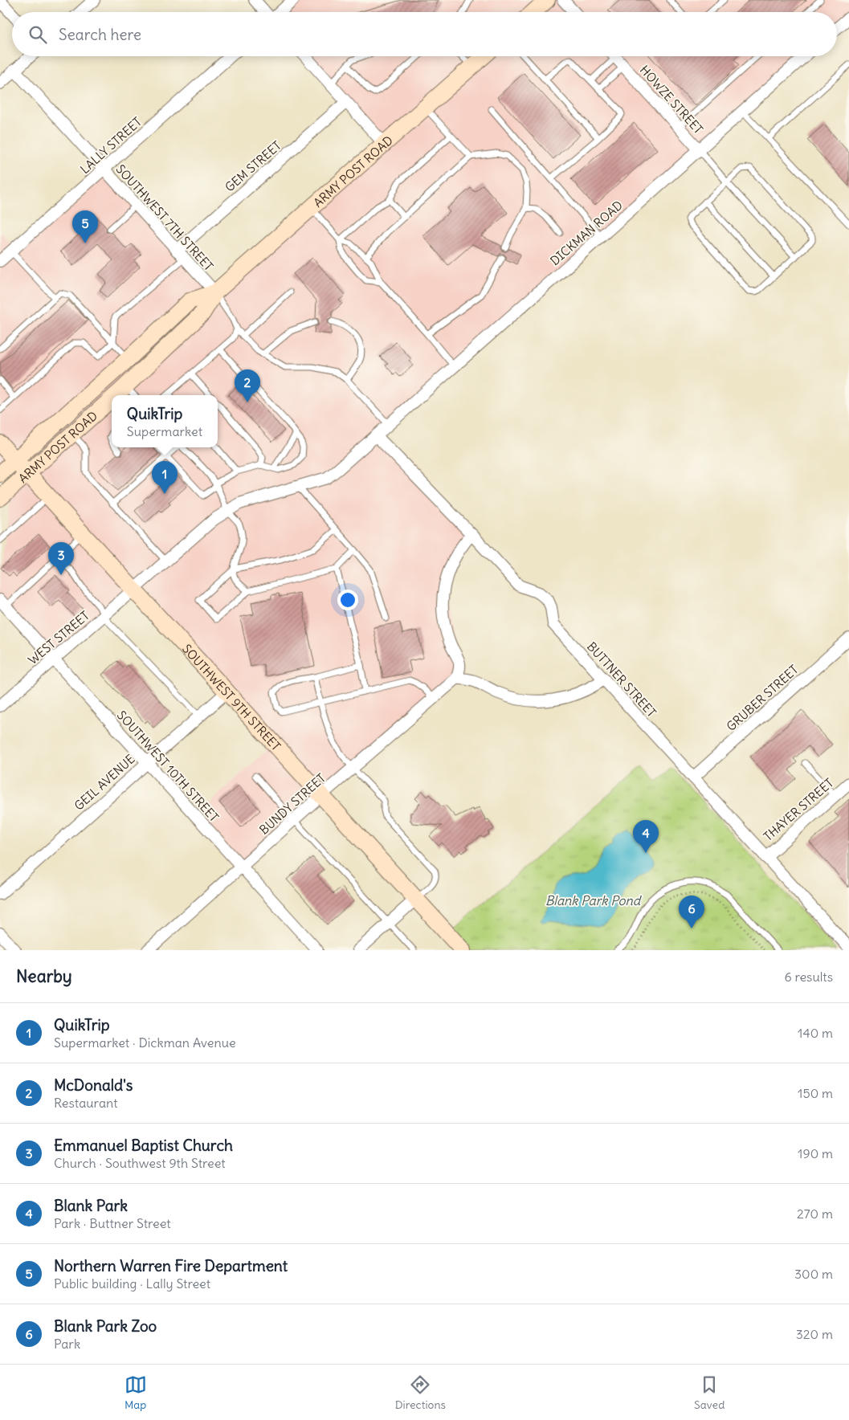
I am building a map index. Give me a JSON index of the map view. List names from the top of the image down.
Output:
{
  "streets": {
    "main road": ["ARMY POST ROAD", "SOUTHWEST 9TH STREET"],
    "street": [
      "HOWZE STREET",
      "LALLY STREET",
      "GEM STREET",
      "SOUTHWEST 7TH STREET",
      "DICKMAN ROAD",
      "WEST STREET",
      "BUTTNER STREET",
      "GRUBER STREET",
      "SOUTHWEST 10TH STREET",
      "GEIL AVENUE",
      "BUNDY STREET",
      "THAYER STREET"
    ]
  },
  "crossings": [
    ["HOWZE STREET", "DICKMAN ROAD"],
    ["LALLY STREET", "SOUTHWEST 7TH STREET"],
    ["GEM STREET", "SOUTHWEST 7TH STREET"],
    ["ARMY POST ROAD", "SOUTHWEST 7TH STREET"],
    ["ARMY POST ROAD", "SOUTHWEST 9TH STREET"],
    ["DICKMAN ROAD", "WEST STREET"],
    ["DICKMAN ROAD", "BUTTNER STREET"],
    ["WEST STREET", "SOUTHWEST 9TH STREET"],
    ["WEST STREET", "SOUTHWEST 10TH STREET"],
    ["BUTTNER STREET", "GRUBER STREET"],
    ["BUTTNER STREET", "THAYER STREET"],
    ["SOUTHWEST 9TH STREET", "GEIL AVENUE"],
    ["SOUTHWEST 9TH STREET", "BUNDY STREET"],
    ["SOUTHWEST 10TH STREET", "GEIL AVENUE"],
    ["SOUTHWEST 10TH STREET", "BUNDY STREET"]
  ],
  "water": ["Blank Park Pond"],
  "page": {
    "search": "Search here",
    "pins": [
      "5",
      "2",
      "1",
      "3",
      "4",
      "6"
    ],
    "popup": ["QuikTrip", "Supermarket"],
    "heading": ["Nearby", "6 results"],
    "list": [
      {
        "mark": "1",
        "name": "QuikTrip",
        "note": "Supermarket · Dickman Avenue",
        "value": "140 m"
      },
      {
        "mark": "2",
        "name": "McDonald's",
        "note": "Restaurant",
        "value": "150 m"
      },
      {
        "mark": "3",
        "name": "Emmanuel Baptist Church",
        "note": "Church · Southwest 9th Street",
        "value": "190 m"
      },
      {
        "mark": "4",
        "name": "Blank Park",
        "note": "Park · Buttner Street",
        "value": "270 m"
      },
      {
        "mark": "5",
        "name": "Northern Warren Fire Department",
        "note": "Public building · Lally Street",
        "value": "300 m"
      },
      {
        "mark": "6",
        "name": "Blank Park Zoo",
        "note": "Park",
        "value": "320 m"
      }
    ],
    "nav": ["Map", "Directions", "Saved"]
  }
}
